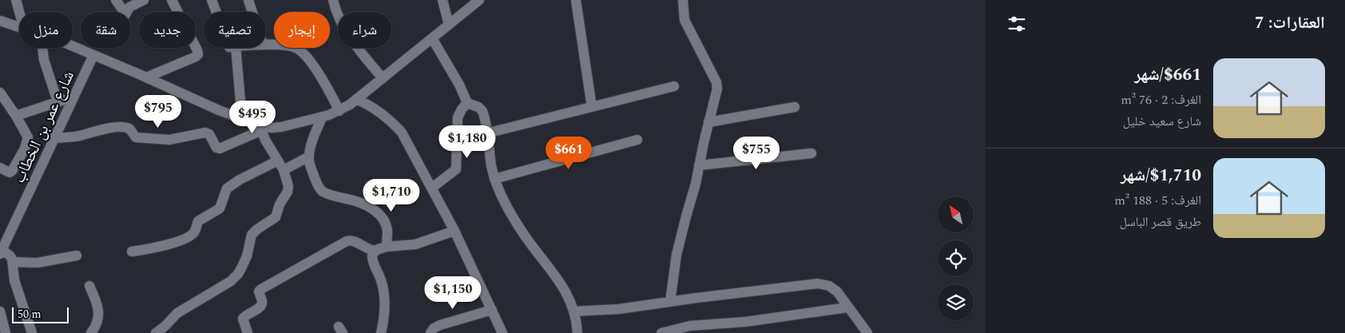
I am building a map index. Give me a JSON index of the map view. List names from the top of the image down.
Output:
{
  "streets": {
    "street": ["شارع عمر بن الخطاب"]
  },
  "scale_bar": "50 m",
  "north": "top left",
  "page": {
    "heading": "العقارات: 7",
    "chip": [
      "شراء",
      "إيجار",
      "تصفية",
      "جديد",
      "شقة",
      "منزل"
    ],
    "list": [
      {
        "name": "$661/شهر",
        "note": "الغرف: 2 · 76 m² · شارع سعيد خليل"
      },
      {
        "name": "$1,710/شهر",
        "note": "الغرف: 5 · 188 m² · طريق قصر الباسل"
      }
    ],
    "price": [
      "$795",
      "$495",
      "$1,180",
      "$661",
      "$755",
      "$1,710",
      "$1,150"
    ],
    "scale": "50 m"
  }
}
